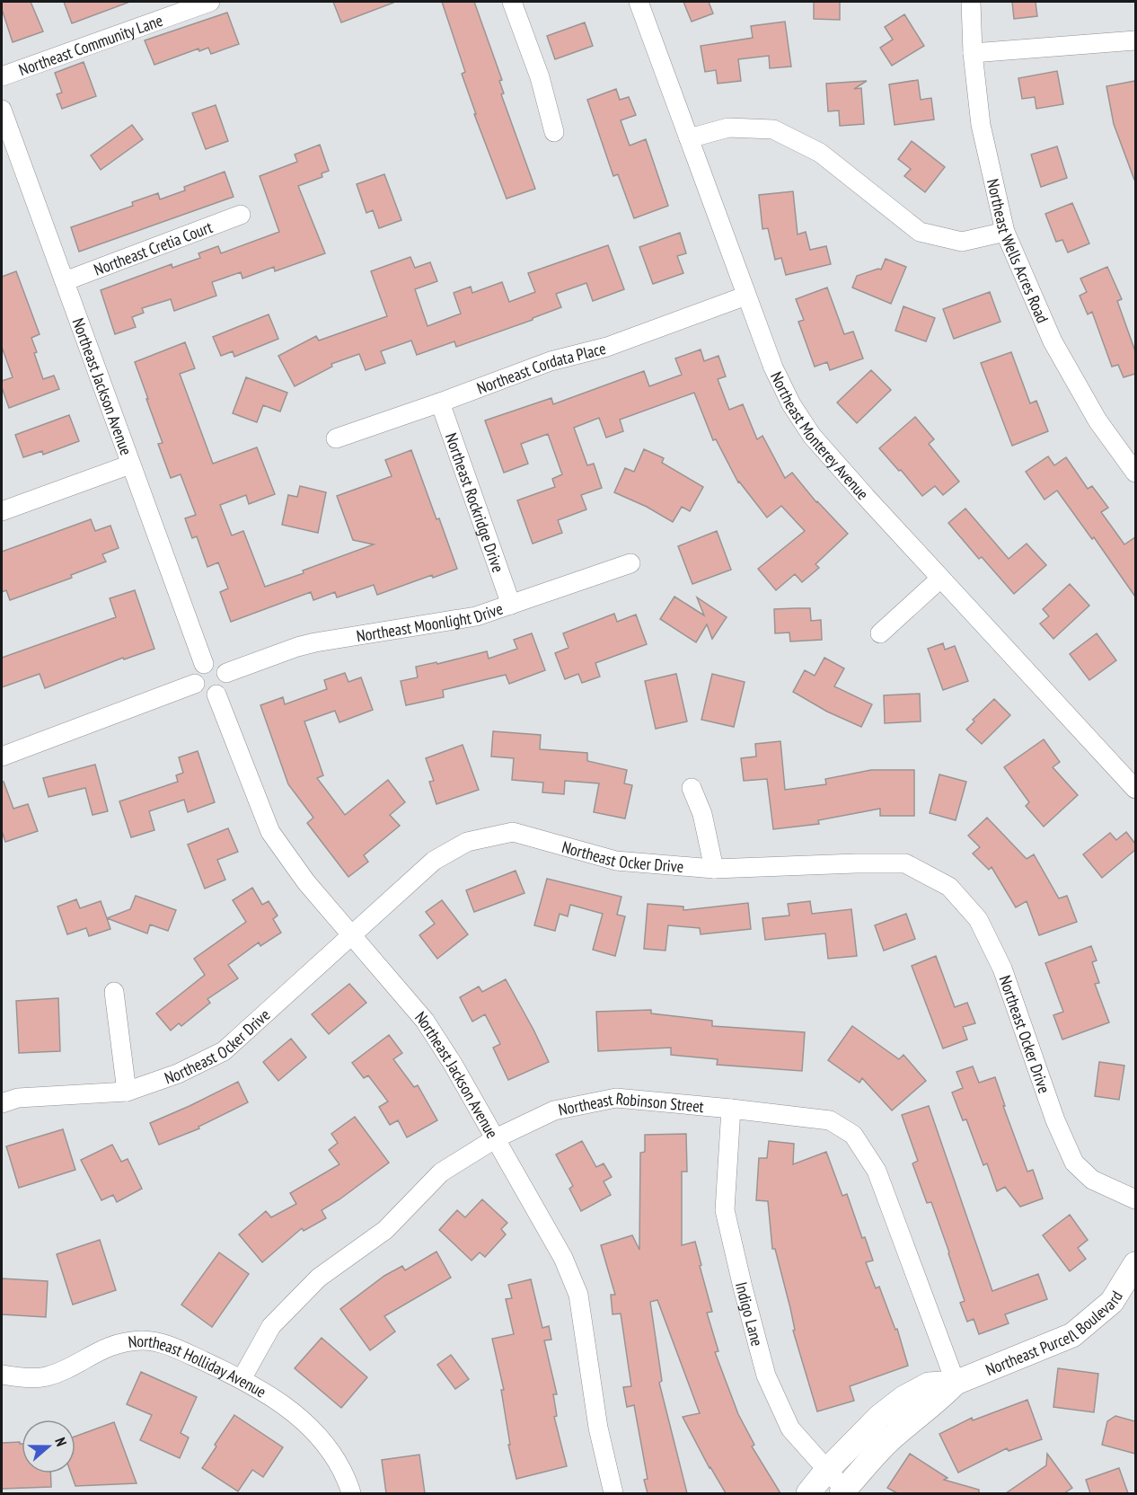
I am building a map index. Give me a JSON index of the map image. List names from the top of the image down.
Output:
{
  "streets": {
    "street": [
      "Northeast Community Lane",
      "Northeast Cretia Court",
      "Northeast Wells Acres Road",
      "Northeast Cordata Place",
      "Northeast Jackson Avenue",
      "Northeast Monterey Avenue",
      "Northeast Rockridge Drive",
      "Northeast Moonlight Drive",
      "Northeast Ocker Drive",
      "Northeast Robinson Street",
      "Indigo Lane",
      "Northeast Purcell Boulevard",
      "Northeast Holliday Avenue"
    ]
  },
  "crossings": [
    ["Northeast Cretia Court", "Northeast Jackson Avenue"],
    ["Northeast Cordata Place", "Northeast Monterey Avenue"],
    ["Northeast Cordata Place", "Northeast Rockridge Drive"],
    ["Northeast Jackson Avenue", "Northeast Moonlight Drive"],
    ["Northeast Jackson Avenue", "Northeast Ocker Drive"],
    ["Northeast Jackson Avenue", "Northeast Robinson Street"],
    ["Northeast Rockridge Drive", "Northeast Moonlight Drive"],
    ["Northeast Robinson Street", "Indigo Lane"],
    ["Northeast Robinson Street", "Northeast Purcell Boulevard"],
    ["Northeast Robinson Street", "Northeast Holliday Avenue"],
    ["Indigo Lane", "Northeast Purcell Boulevard"]
  ],
  "north": "right"
}
